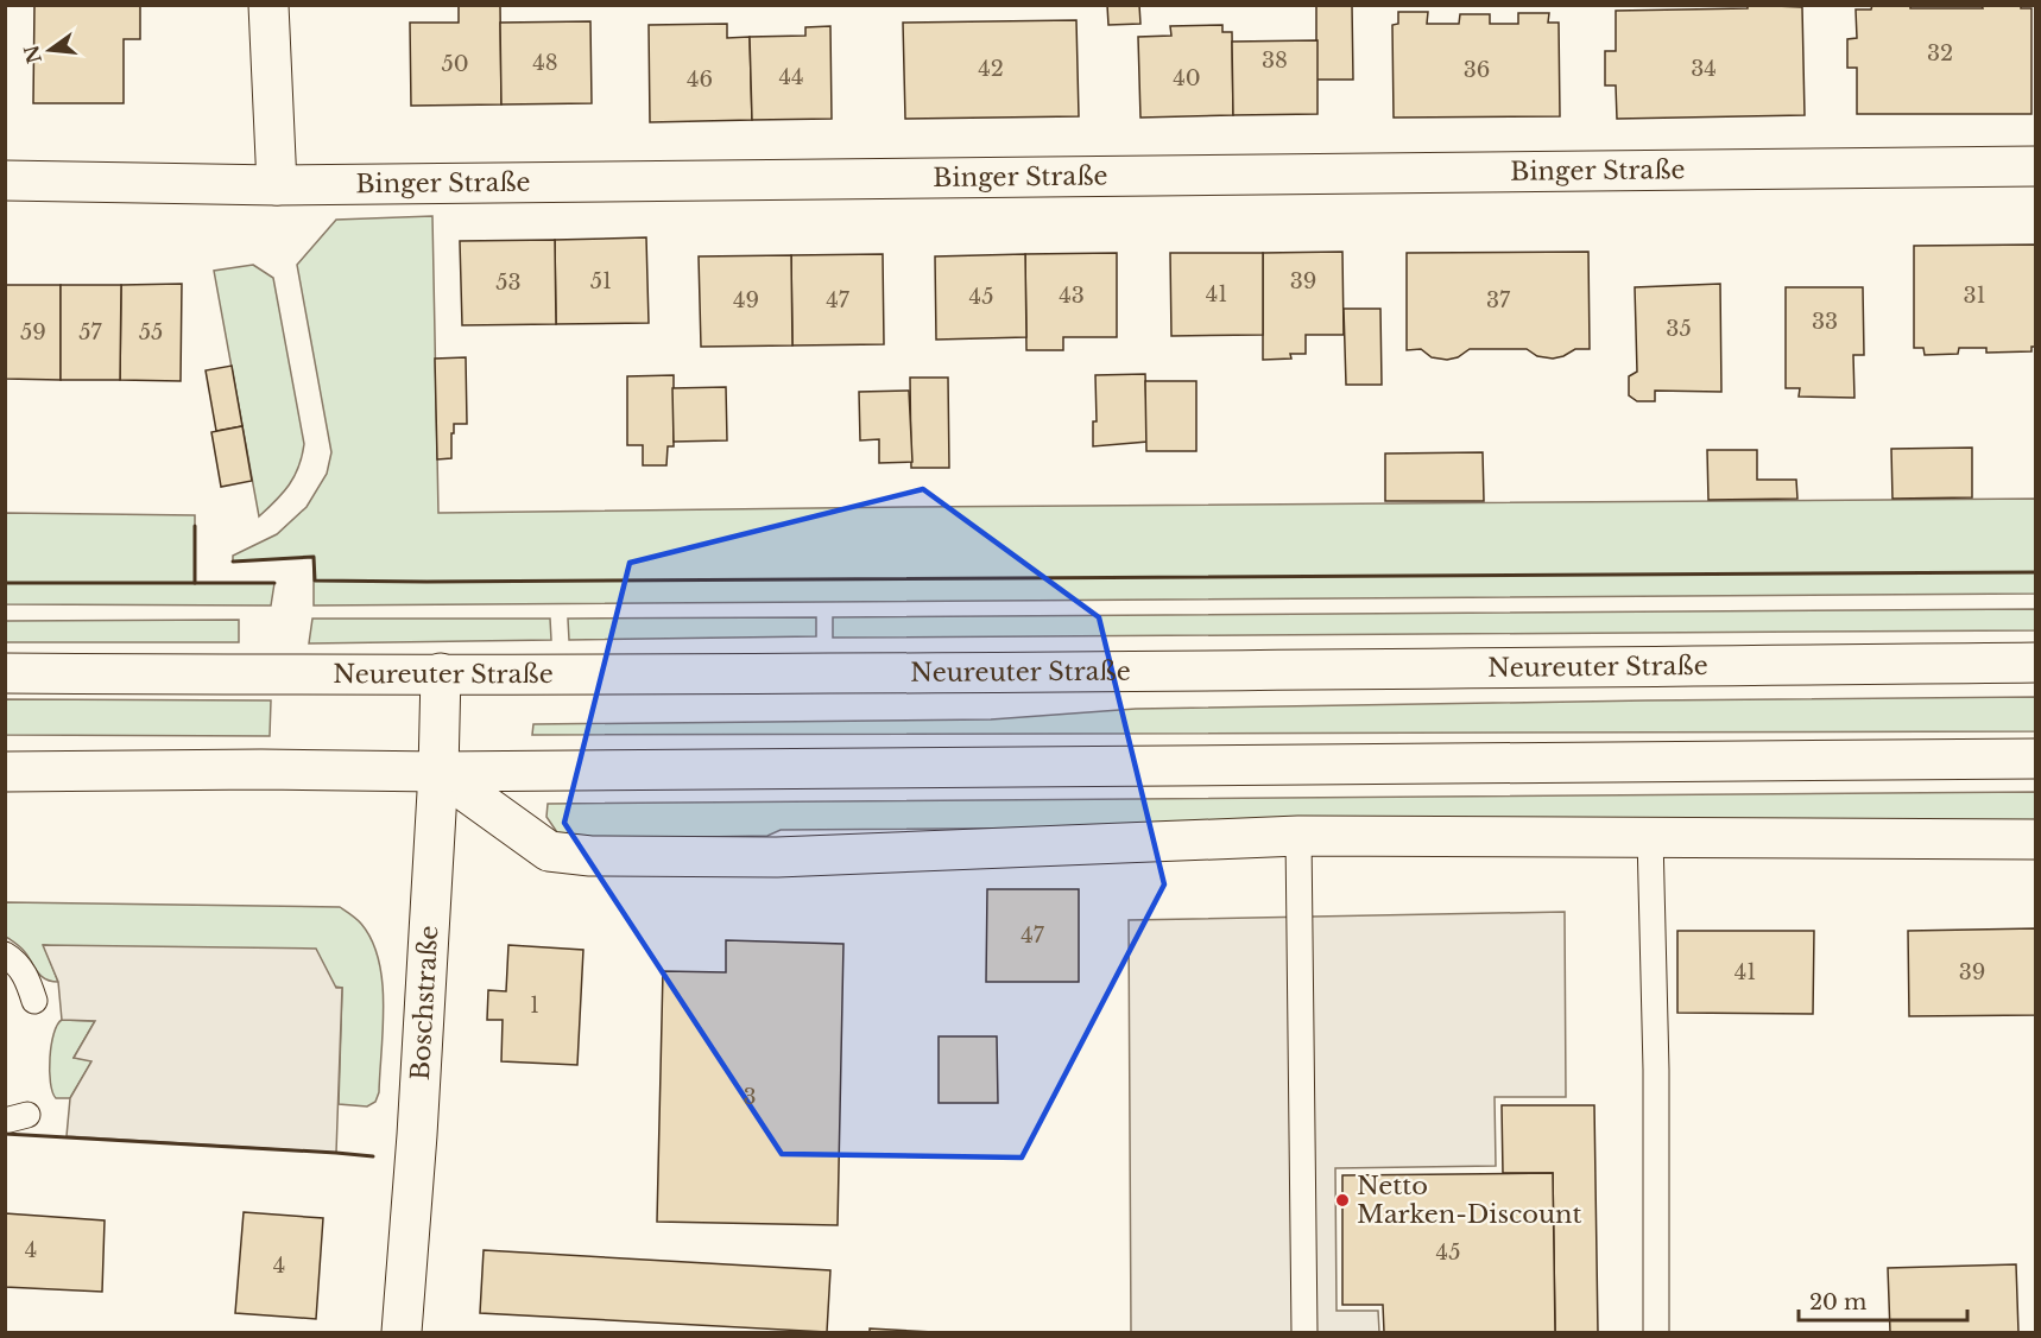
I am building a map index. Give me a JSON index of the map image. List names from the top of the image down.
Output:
{
  "streets": {
    "street": ["Binger Straße", "Neureuter Straße", "Boschstraße"]
  },
  "crossings": [
    ["Neureuter Straße", "Boschstraße"]
  ],
  "places": ["Netto Marken-Discount"],
  "house_numbers": [
    "32",
    "38",
    "48",
    "50",
    "42",
    "34",
    "36",
    "44",
    "40",
    "46",
    "51",
    "39",
    "53",
    "41",
    "43",
    "31",
    "45",
    "49",
    "47",
    "37",
    "33",
    "35",
    "59",
    "57",
    "55",
    "47",
    "41",
    "39",
    "1",
    "3",
    "4",
    "45",
    "4"
  ],
  "scale_bar": "20 m",
  "north": "left"
}
